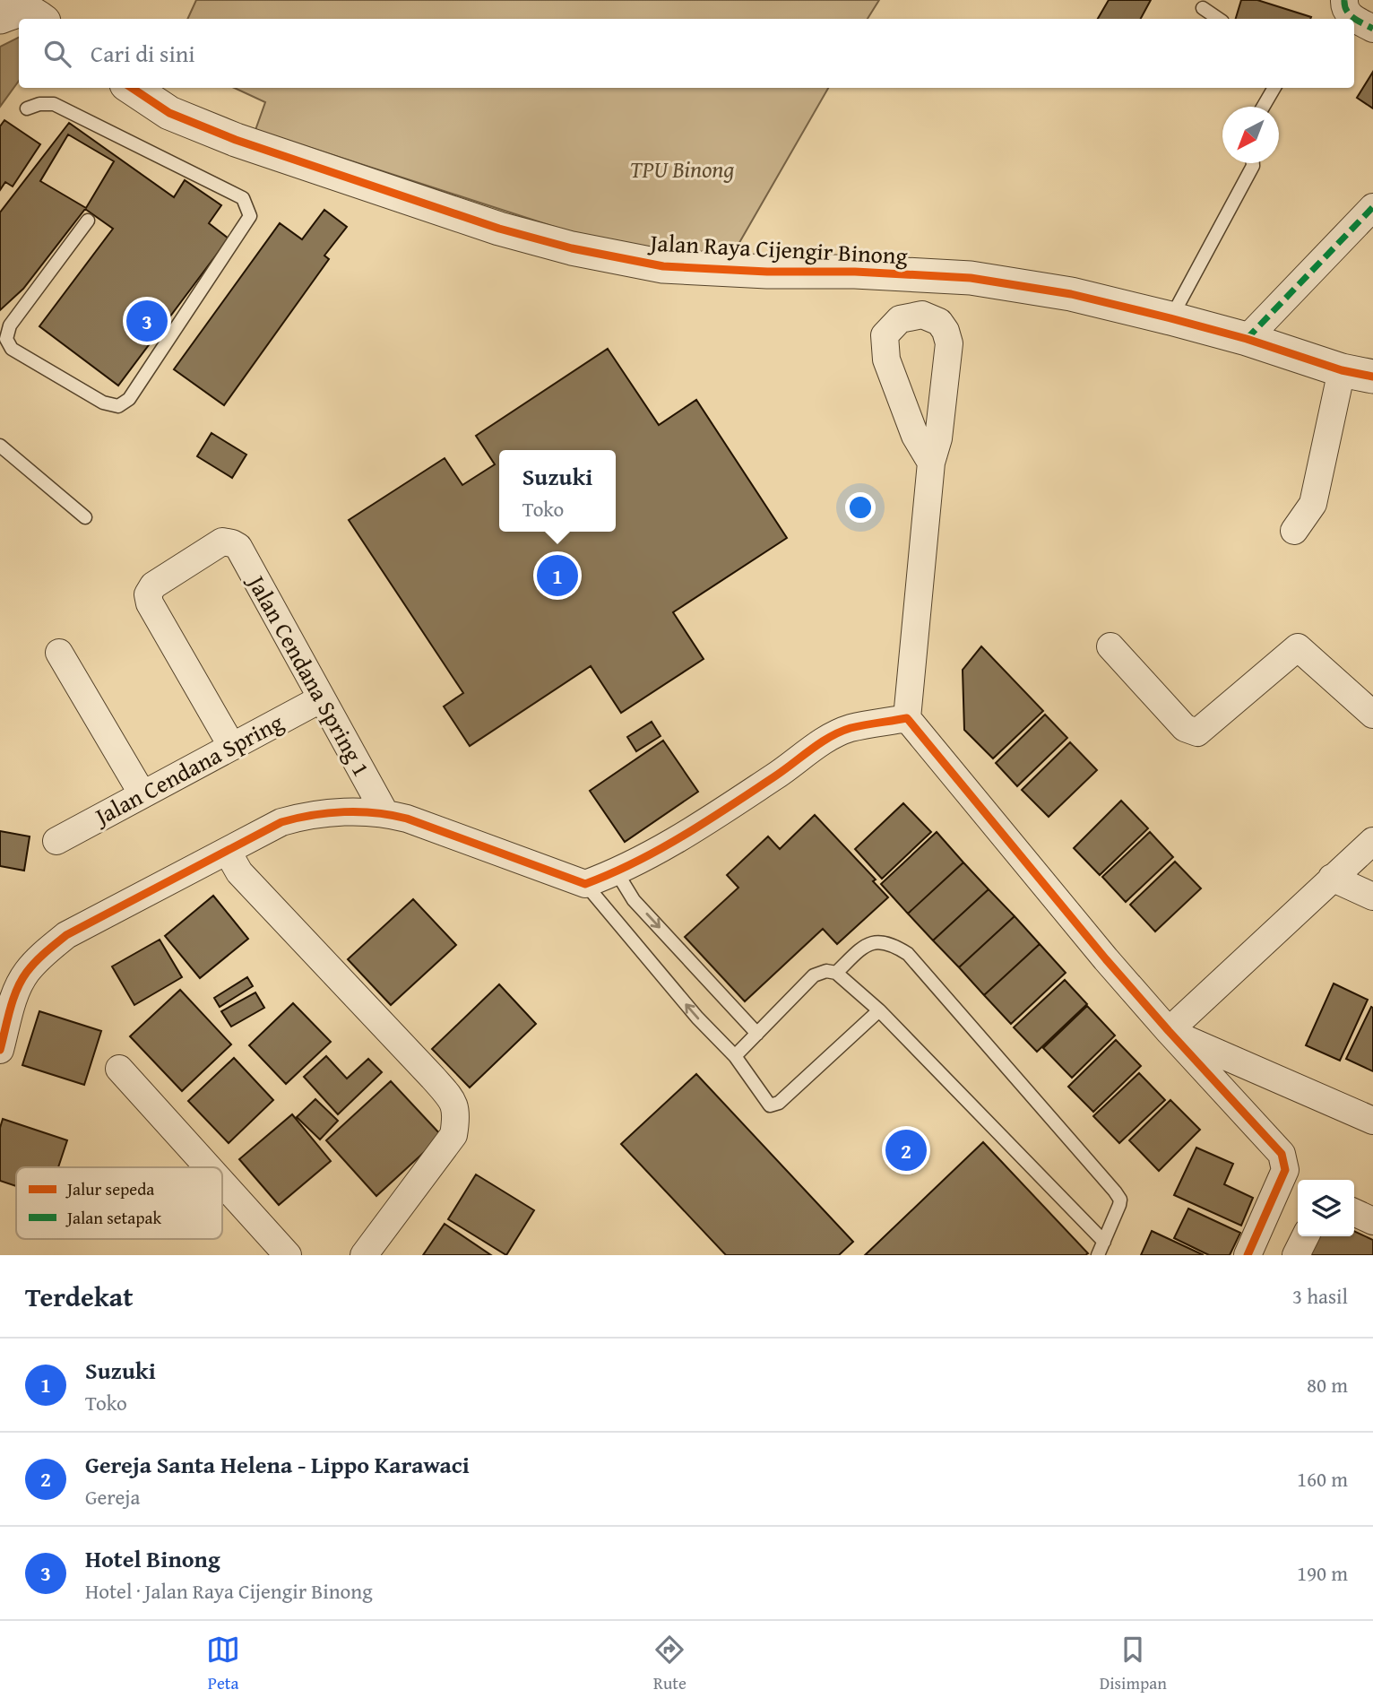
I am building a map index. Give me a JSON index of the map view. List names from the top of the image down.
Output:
{
  "streets": {
    "street": ["Jalan Raya Cijengir Binong", "Jalan Cendana Spring 1", "Jalan Cendana Spring"]
  },
  "crossings": [
    ["Jalan Cendana Spring 1", "Jalan Cendana Spring"]
  ],
  "parks": ["TPU Binong"],
  "legend": ["Jalur sepeda", "Jalan setapak"],
  "north": "bottom left",
  "page": {
    "search": "Cari di sini",
    "pins": ["3", "1", "2"],
    "popup": ["Suzuki", "Toko"],
    "heading": ["Terdekat", "3 hasil"],
    "list": [
      {
        "mark": "1",
        "name": "Suzuki",
        "note": "Toko",
        "value": "80 m"
      },
      {
        "mark": "2",
        "name": "Gereja Santa Helena - Lippo Karawaci",
        "note": "Gereja",
        "value": "160 m"
      },
      {
        "mark": "3",
        "name": "Hotel Binong",
        "note": "Hotel · Jalan Raya Cijengir Binong",
        "value": "190 m"
      }
    ],
    "nav": ["Peta", "Rute", "Disimpan"]
  }
}
